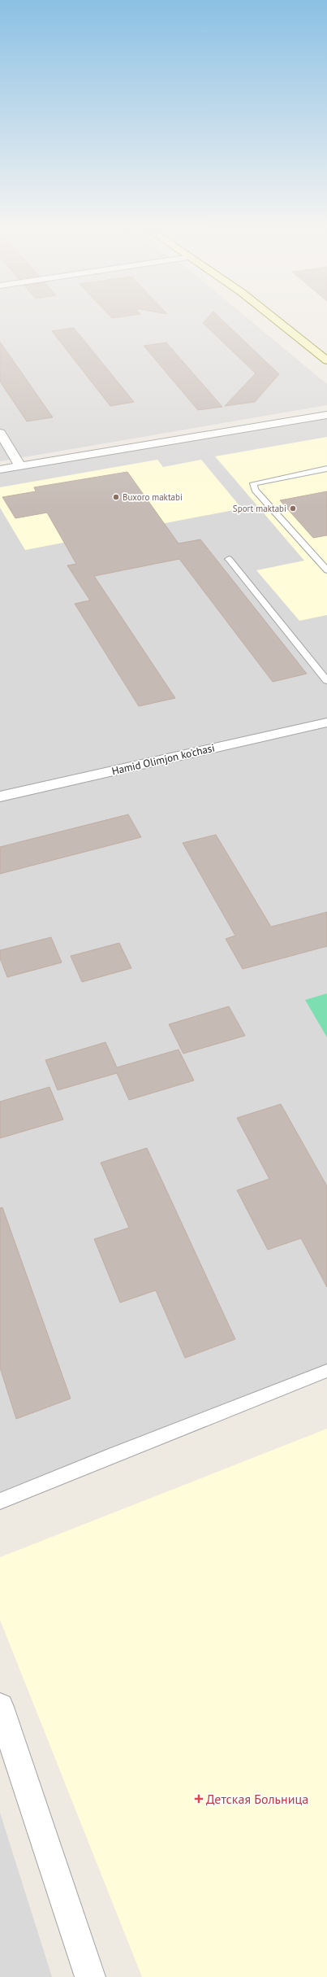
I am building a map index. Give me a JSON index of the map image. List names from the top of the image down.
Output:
{
  "streets": {
    "street": ["Hamid Olimjon ko'chasi"]
  },
  "places": {
    "other": ["Buxoro maktabi", "Sport maktabi"],
    "health": ["Детская Больница"]
  }
}
